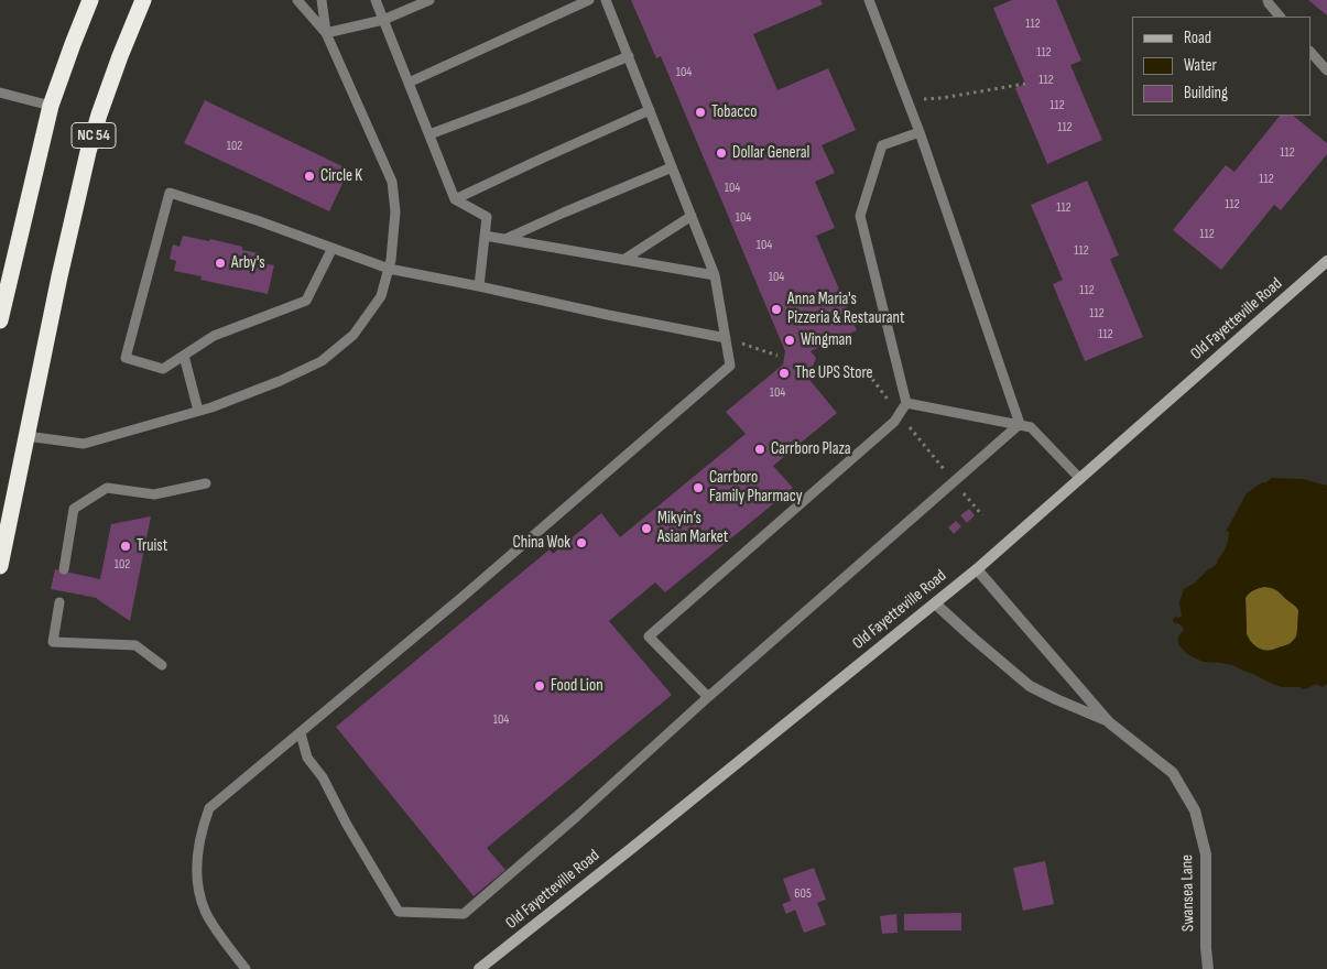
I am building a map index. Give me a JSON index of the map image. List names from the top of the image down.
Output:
{
  "streets": {
    "highway": ["NC 54"],
    "street": ["Old Fayetteville Road", "Swansea Lane"]
  },
  "crossings": [
    ["Old Fayetteville Road", "Swansea Lane"]
  ],
  "places": [
    "Tobacco",
    "Dollar General",
    "Circle K",
    "Arby's",
    "Anna Maria's Pizzeria & Restaurant",
    "Wingman",
    "The UPS Store",
    "Carrboro Plaza",
    "Carrboro Family Pharmacy",
    "Mikyin’s Asian Market",
    "China Wok",
    "Truist",
    "Food Lion"
  ],
  "house_numbers": [
    "112",
    "112",
    "104",
    "112",
    "112",
    "112",
    "102",
    "112",
    "112",
    "104",
    "112",
    "112",
    "104",
    "112",
    "104",
    "112",
    "104",
    "112",
    "112",
    "112",
    "104",
    "102",
    "104",
    "605"
  ],
  "legend": ["Road", "Water", "Building"]
}
